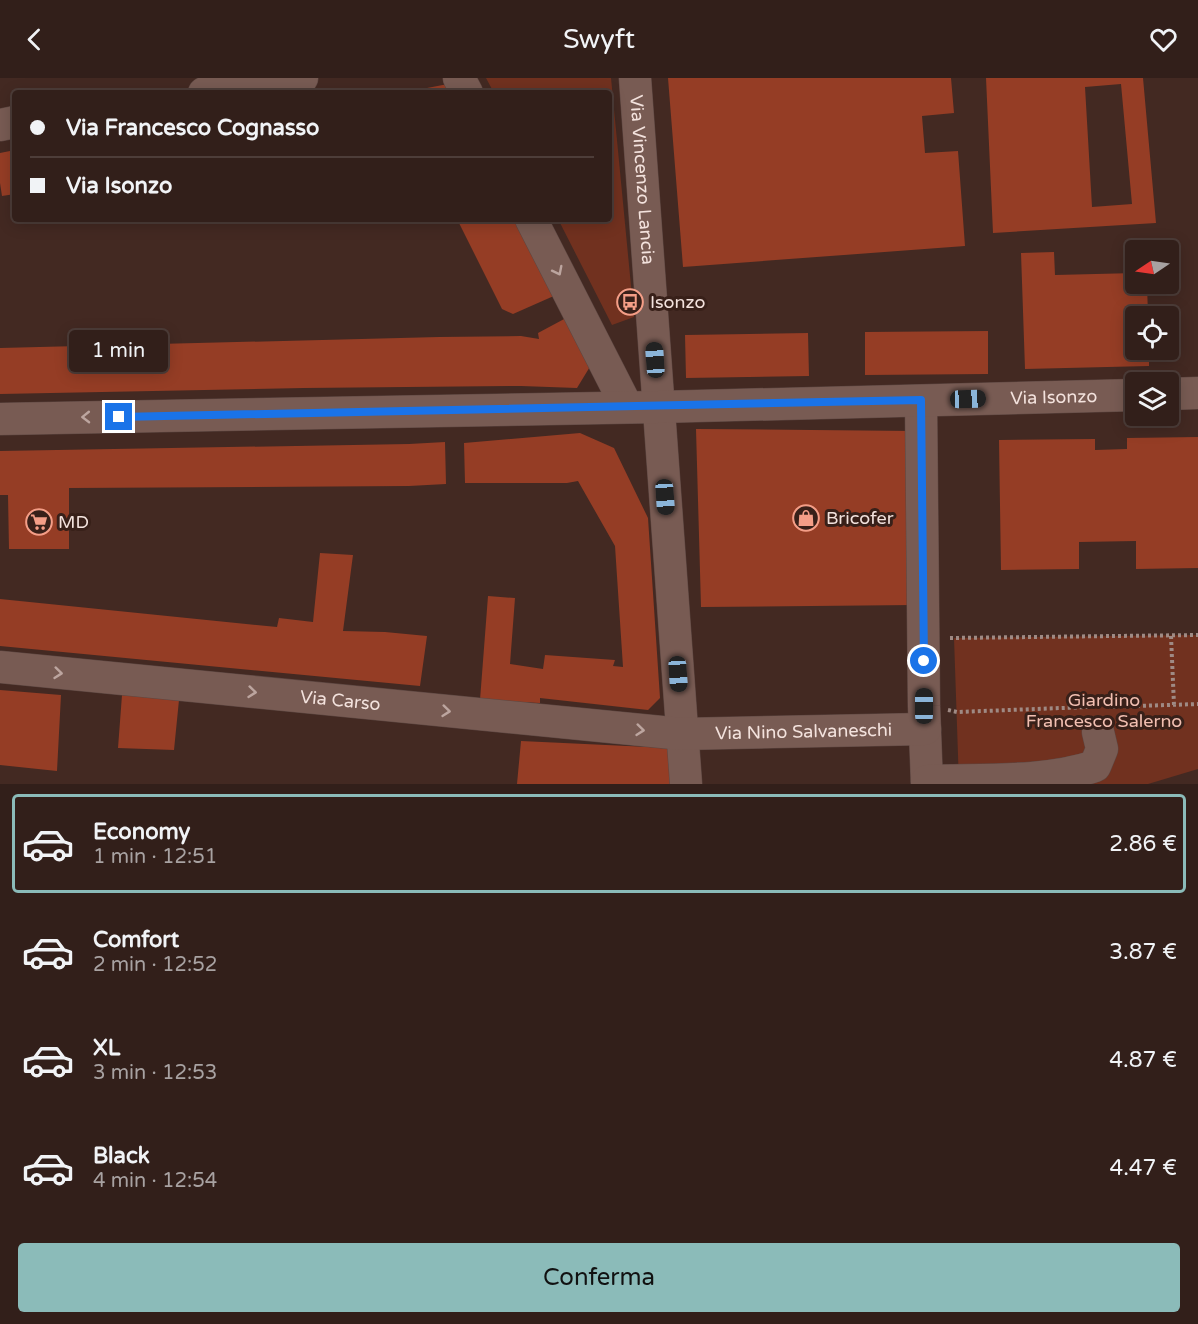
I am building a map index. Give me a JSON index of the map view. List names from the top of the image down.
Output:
{
  "streets": {
    "street": [
      "Via Vincenzo Lancia",
      "Via Isonzo",
      "Via Carso",
      "Via Nino Salvaneschi"
    ]
  },
  "crossings": [
    ["Via Vincenzo Lancia", "Via Isonzo"],
    ["Via Vincenzo Lancia", "Via Carso"],
    ["Via Vincenzo Lancia", "Via Nino Salvaneschi"],
    ["Via Carso", "Via Nino Salvaneschi"]
  ],
  "one_way": ["Via Isonzo", "Via Carso"],
  "parks": ["Giardino Francesco Salerno"],
  "places": {
    "bus stop": ["Isonzo"],
    "shop": ["Bricofer"],
    "supermarket": ["MD"]
  },
  "north": "left",
  "page": {
    "header": "Swyft",
    "banner": ["Via Francesco Cognasso", "Via Isonzo"],
    "bubble": "1 min",
    "list": [
      {
        "name": "Economy",
        "note": "1 min · 12:51",
        "value": "2.86 €"
      },
      {
        "name": "Comfort",
        "note": "2 min · 12:52",
        "value": "3.87 €"
      },
      {
        "name": "XL",
        "note": "3 min · 12:53",
        "value": "4.87 €"
      },
      {
        "name": "Black",
        "note": "4 min · 12:54",
        "value": "4.47 €"
      }
    ],
    "buttons": "Conferma"
  }
}
